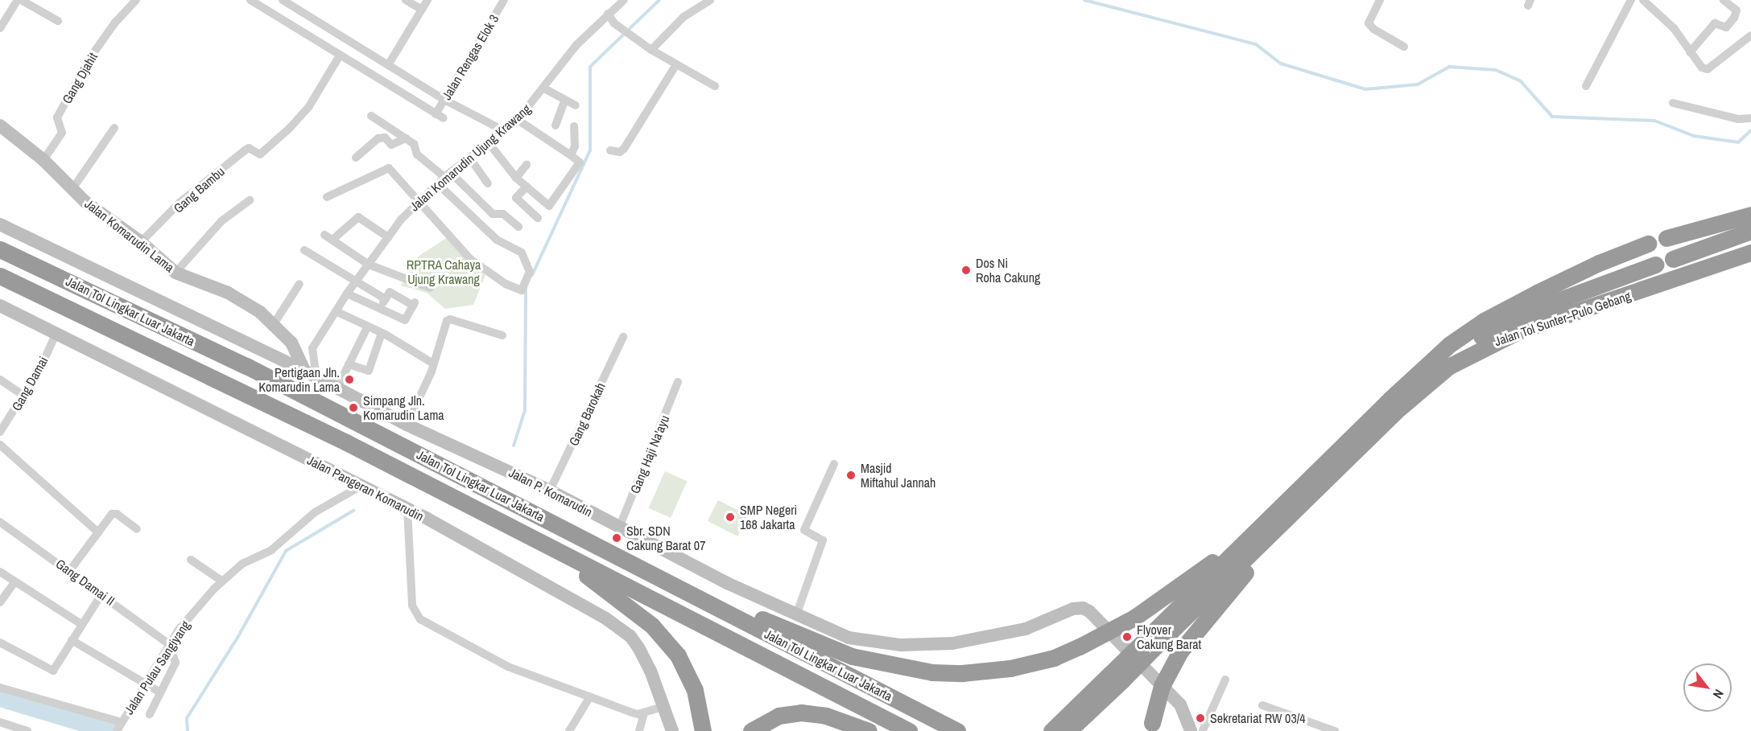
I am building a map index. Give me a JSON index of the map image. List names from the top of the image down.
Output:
{
  "streets": {
    "highway": ["Jalan Tol Lingkar Luar Jakarta", "Jalan Tol Sunter–Pulo Gebang"],
    "street": [
      "Jalan Rengas Elok 3",
      "Gang Djahit",
      "Jalan Komarudin Ujung Krawang",
      "Gang Bambu",
      "Jalan Komarudin Lama",
      "Gang Damai",
      "Gang Barokah",
      "Gang Haji Na'ayu",
      "Jalan Pangeran Komarudin",
      "Jalan P. Komarudin",
      "Gang Damai II",
      "Jalan Pulau Sangiyang"
    ]
  },
  "crossings": [
    ["Jalan Rengas Elok 3", "Gang Bambu"],
    ["Gang Djahit", "Jalan Komarudin Lama"],
    ["Jalan Komarudin Ujung Krawang", "Jalan Komarudin Lama"],
    ["Jalan Komarudin Ujung Krawang", "Jalan P. Komarudin"],
    ["Gang Bambu", "Jalan Komarudin Lama"],
    ["Jalan Komarudin Lama", "Jalan P. Komarudin"],
    ["Gang Damai", "Jalan Pangeran Komarudin"],
    ["Gang Barokah", "Jalan P. Komarudin"],
    ["Gang Haji Na'ayu", "Jalan P. Komarudin"],
    ["Jalan Pangeran Komarudin", "Jalan Pulau Sangiyang"],
    ["Gang Damai II", "Jalan Pulau Sangiyang"]
  ],
  "parks": ["RPTRA Cahaya Ujung Krawang"],
  "places": [
    "Dos Ni Roha Cakung",
    "Pertigaan Jln. Komarudin Lama",
    "Simpang Jln. Komarudin Lama",
    "Masjid Miftahul Jannah",
    "SMP Negeri 168 Jakarta",
    "Sbr. SDN Cakung Barat 07",
    "Flyover Cakung Barat",
    "Sekretariat RW 03/4"
  ],
  "north": "bottom right"
}
